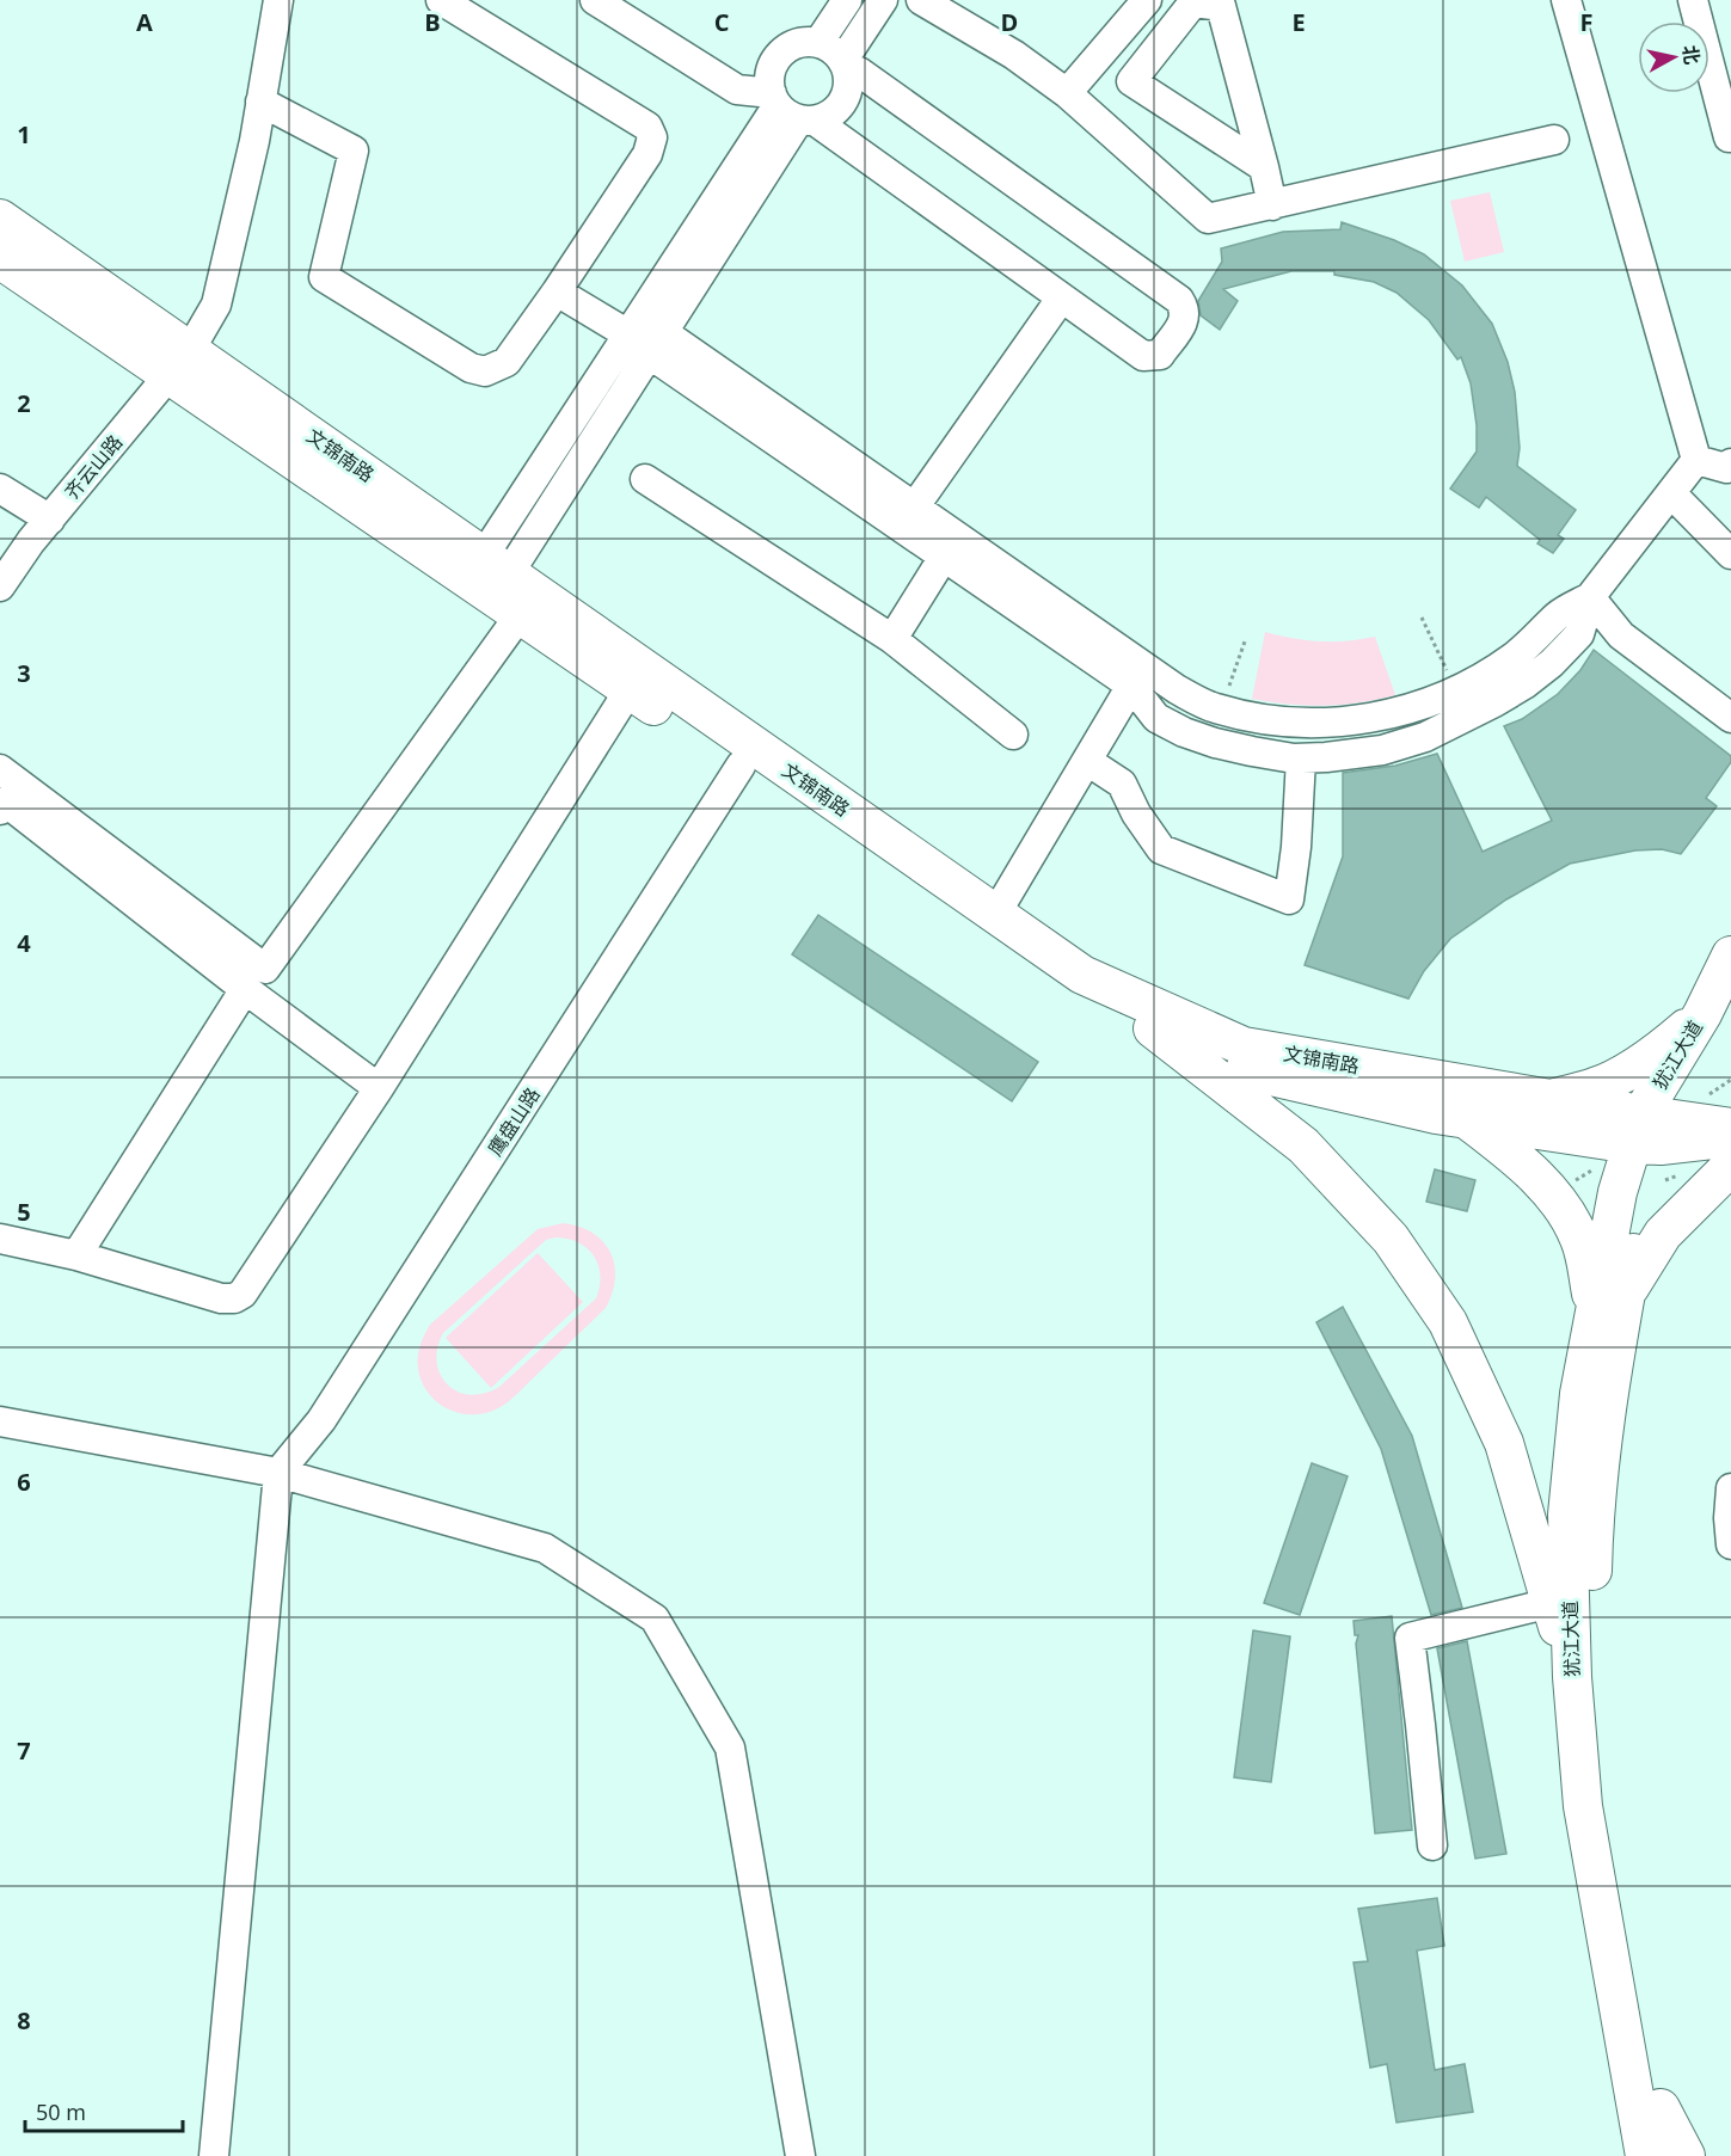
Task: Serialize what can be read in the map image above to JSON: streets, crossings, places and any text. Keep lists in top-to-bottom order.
{
  "streets": {
    "main road": ["文锦南路", "犹江大道"],
    "street": ["齐云山路", "鹰盘山路"]
  },
  "crossings": [
    ["文锦南路", "齐云山路"],
    ["文锦南路", "犹江大道"],
    ["文锦南路", "鹰盘山路"]
  ],
  "scale_bar": "50 m",
  "north": "right",
  "grid": {
    "columns": [
      "A",
      "B",
      "C",
      "D",
      "E",
      "F"
    ],
    "rows": [
      "1",
      "2",
      "3",
      "4",
      "5",
      "6",
      "7",
      "8"
    ]
  }
}
